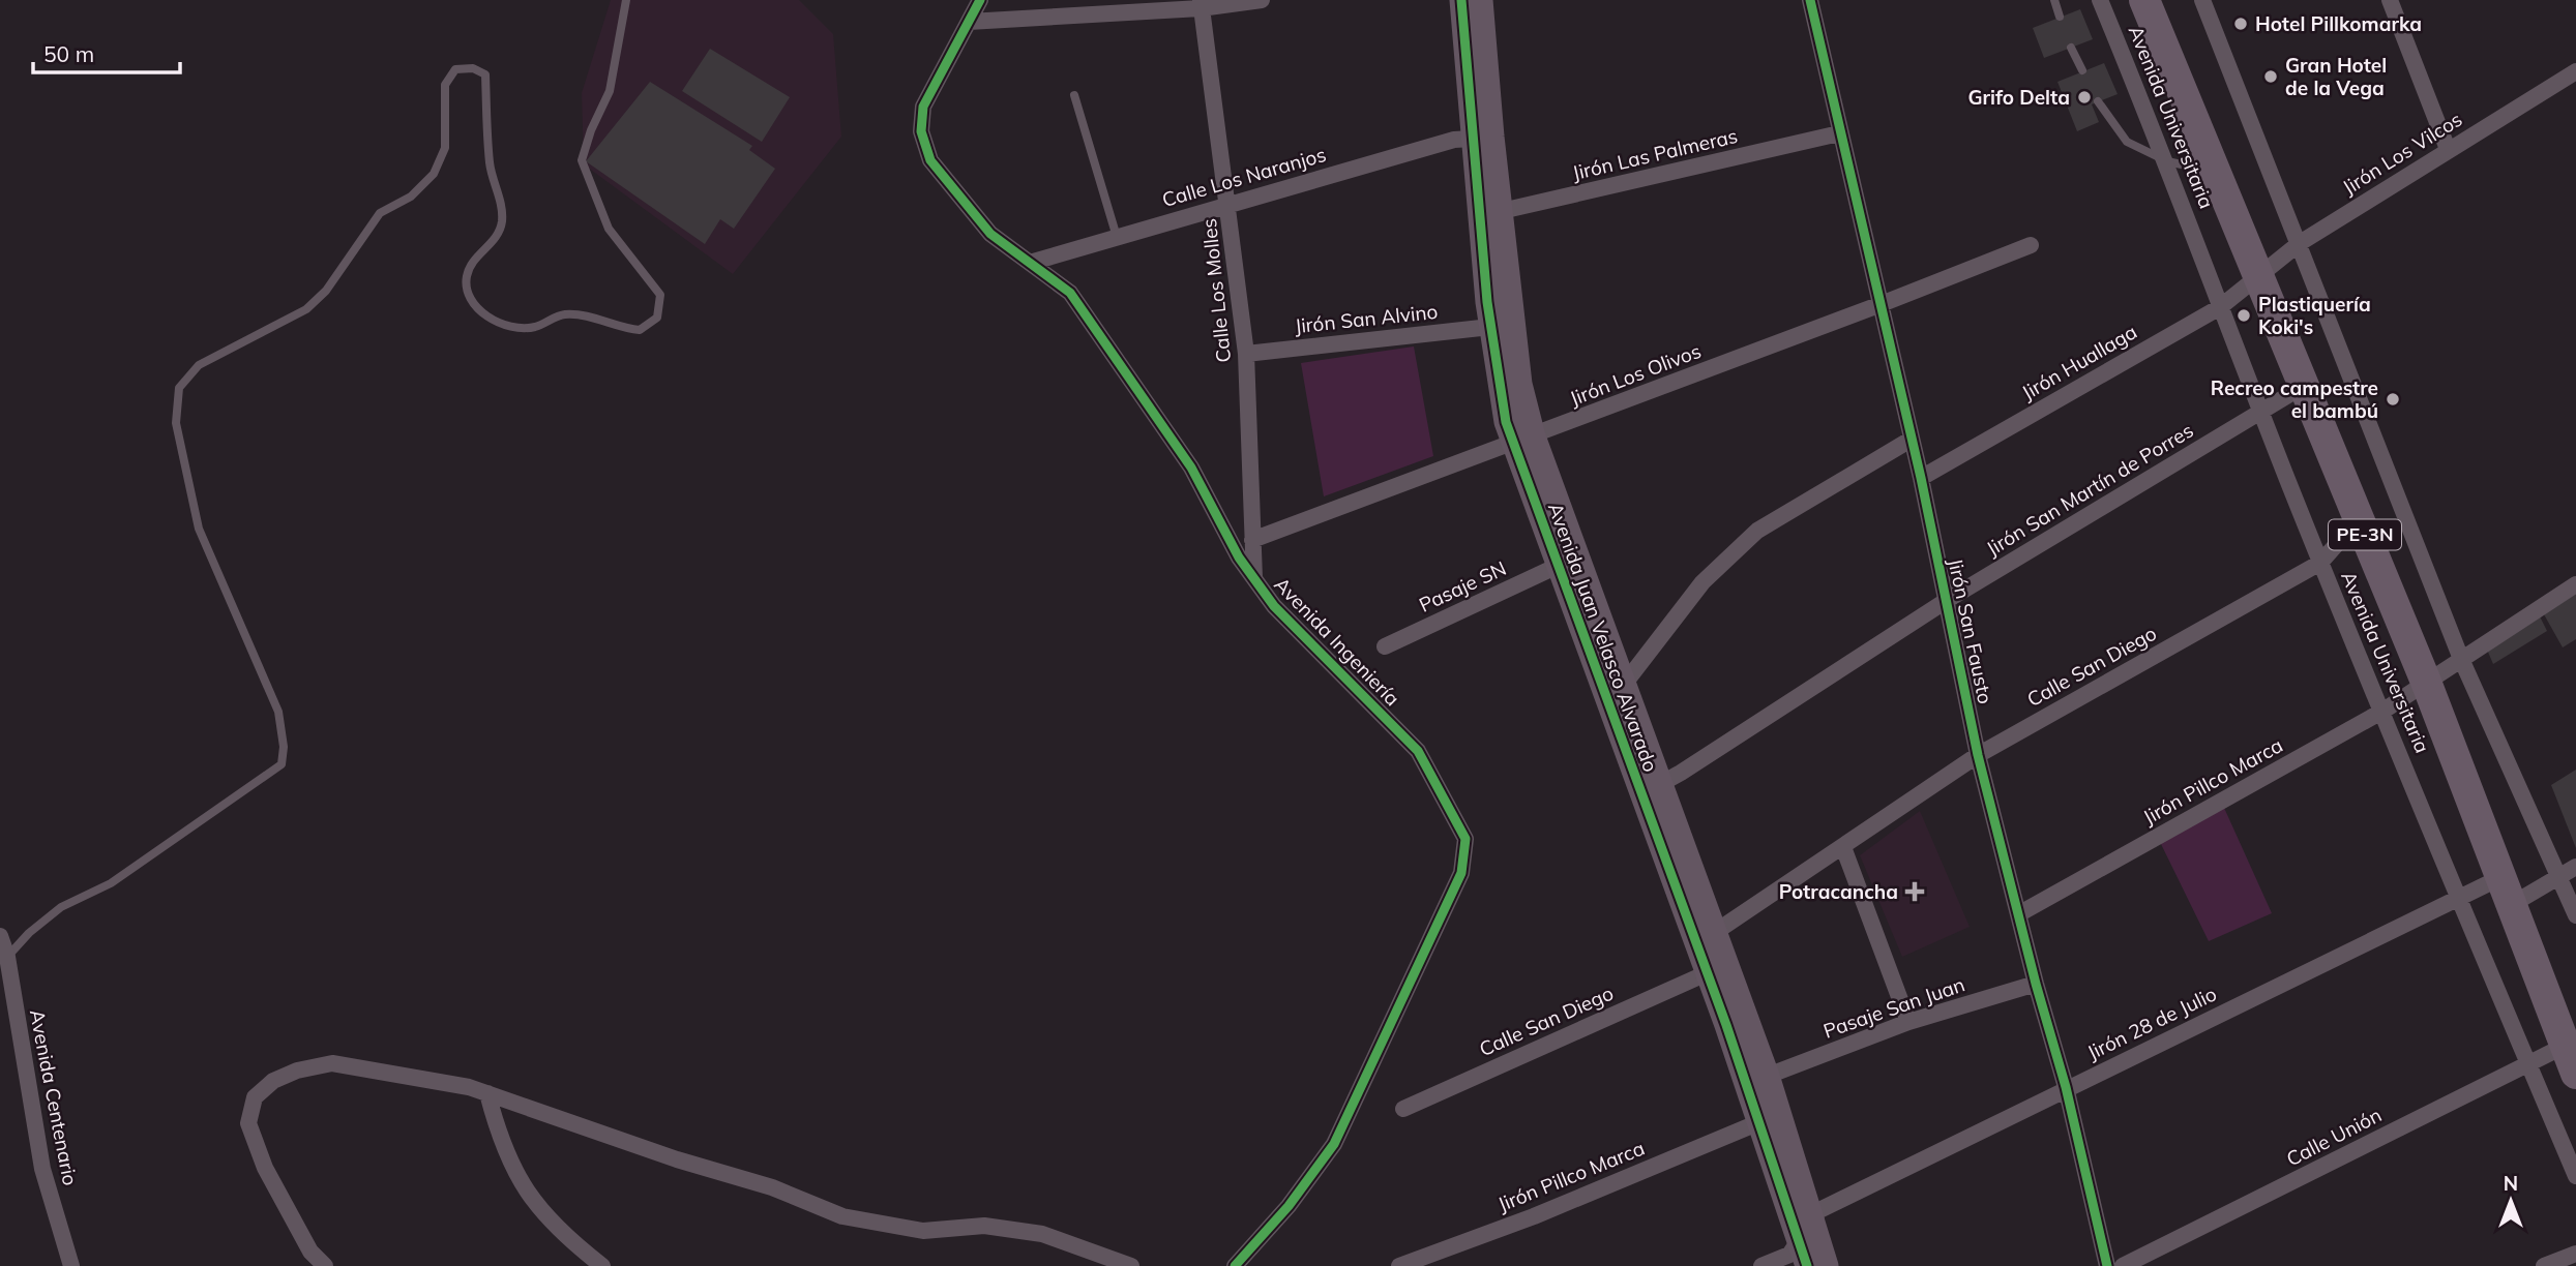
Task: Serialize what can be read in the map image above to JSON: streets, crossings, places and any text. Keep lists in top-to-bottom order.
{
  "streets": {
    "highway": ["PE-3N"],
    "street": [
      "Avenida Universitaria",
      "Jirón Los Vilcos",
      "Jirón Las Palmeras",
      "Calle Los Naranjos",
      "Calle Los Molles",
      "Jirón San Alvino",
      "Jirón Huallaga",
      "Jirón Los Olivos",
      "Jirón San Martín de Porres",
      "Pasaje SN",
      "Jirón San Fausto",
      "Avenida Juan Velasco Alvarado",
      "Avenida Ingeniería",
      "Calle San Diego",
      "Jirón Pillco Marca",
      "Pasaje San Juan",
      "Jirón 28 de Julio",
      "Avenida Centenario",
      "Calle Unión"
    ]
  },
  "crossings": [
    ["Avenida Universitaria", "Jirón Huallaga"],
    ["Avenida Universitaria", "Jirón San Martín de Porres"],
    ["Avenida Universitaria", "Calle San Diego"],
    ["Avenida Universitaria", "Jirón Pillco Marca"],
    ["Avenida Universitaria", "Jirón 28 de Julio"],
    ["Avenida Universitaria", "Calle Unión"],
    ["Jirón Los Vilcos", "Jirón Huallaga"],
    ["Jirón Los Vilcos", "PE-3N"],
    ["Jirón Las Palmeras", "Jirón San Fausto"],
    ["Jirón Las Palmeras", "Avenida Juan Velasco Alvarado"],
    ["Calle Los Naranjos", "Calle Los Molles"],
    ["Calle Los Naranjos", "Avenida Juan Velasco Alvarado"],
    ["Calle Los Naranjos", "Avenida Ingeniería"],
    ["Calle Los Molles", "Jirón San Alvino"],
    ["Calle Los Molles", "Jirón Los Olivos"],
    ["Calle Los Molles", "Avenida Ingeniería"],
    ["Jirón San Alvino", "Avenida Juan Velasco Alvarado"],
    ["Jirón Huallaga", "PE-3N"],
    ["Jirón Huallaga", "Jirón San Fausto"],
    ["Jirón Los Olivos", "Jirón San Fausto"],
    ["Jirón Los Olivos", "Avenida Juan Velasco Alvarado"],
    ["Jirón San Martín de Porres", "PE-3N"],
    ["Jirón San Martín de Porres", "Jirón San Fausto"],
    ["Jirón San Martín de Porres", "Avenida Juan Velasco Alvarado"],
    ["PE-3N", "Calle San Diego"],
    ["PE-3N", "Jirón Pillco Marca"],
    ["PE-3N", "Jirón 28 de Julio"],
    ["PE-3N", "Calle Unión"],
    ["Pasaje SN", "Avenida Juan Velasco Alvarado"],
    ["Jirón San Fausto", "Calle San Diego"],
    ["Jirón San Fausto", "Jirón Pillco Marca"],
    ["Jirón San Fausto", "Pasaje San Juan"],
    ["Jirón San Fausto", "Jirón 28 de Julio"],
    ["Avenida Juan Velasco Alvarado", "Calle San Diego"],
    ["Avenida Juan Velasco Alvarado", "Jirón Pillco Marca"],
    ["Avenida Juan Velasco Alvarado", "Pasaje San Juan"],
    ["Avenida Juan Velasco Alvarado", "Jirón 28 de Julio"]
  ],
  "places": {
    "other": [
      "Hotel Pillkomarka",
      "Gran Hotel de la Vega",
      "Grifo Delta",
      "Plastiquería Koki's",
      "Recreo campestre el bambú"
    ],
    "health": ["Potracancha"]
  },
  "scale_bar": "50 m",
  "north": "top"
}
